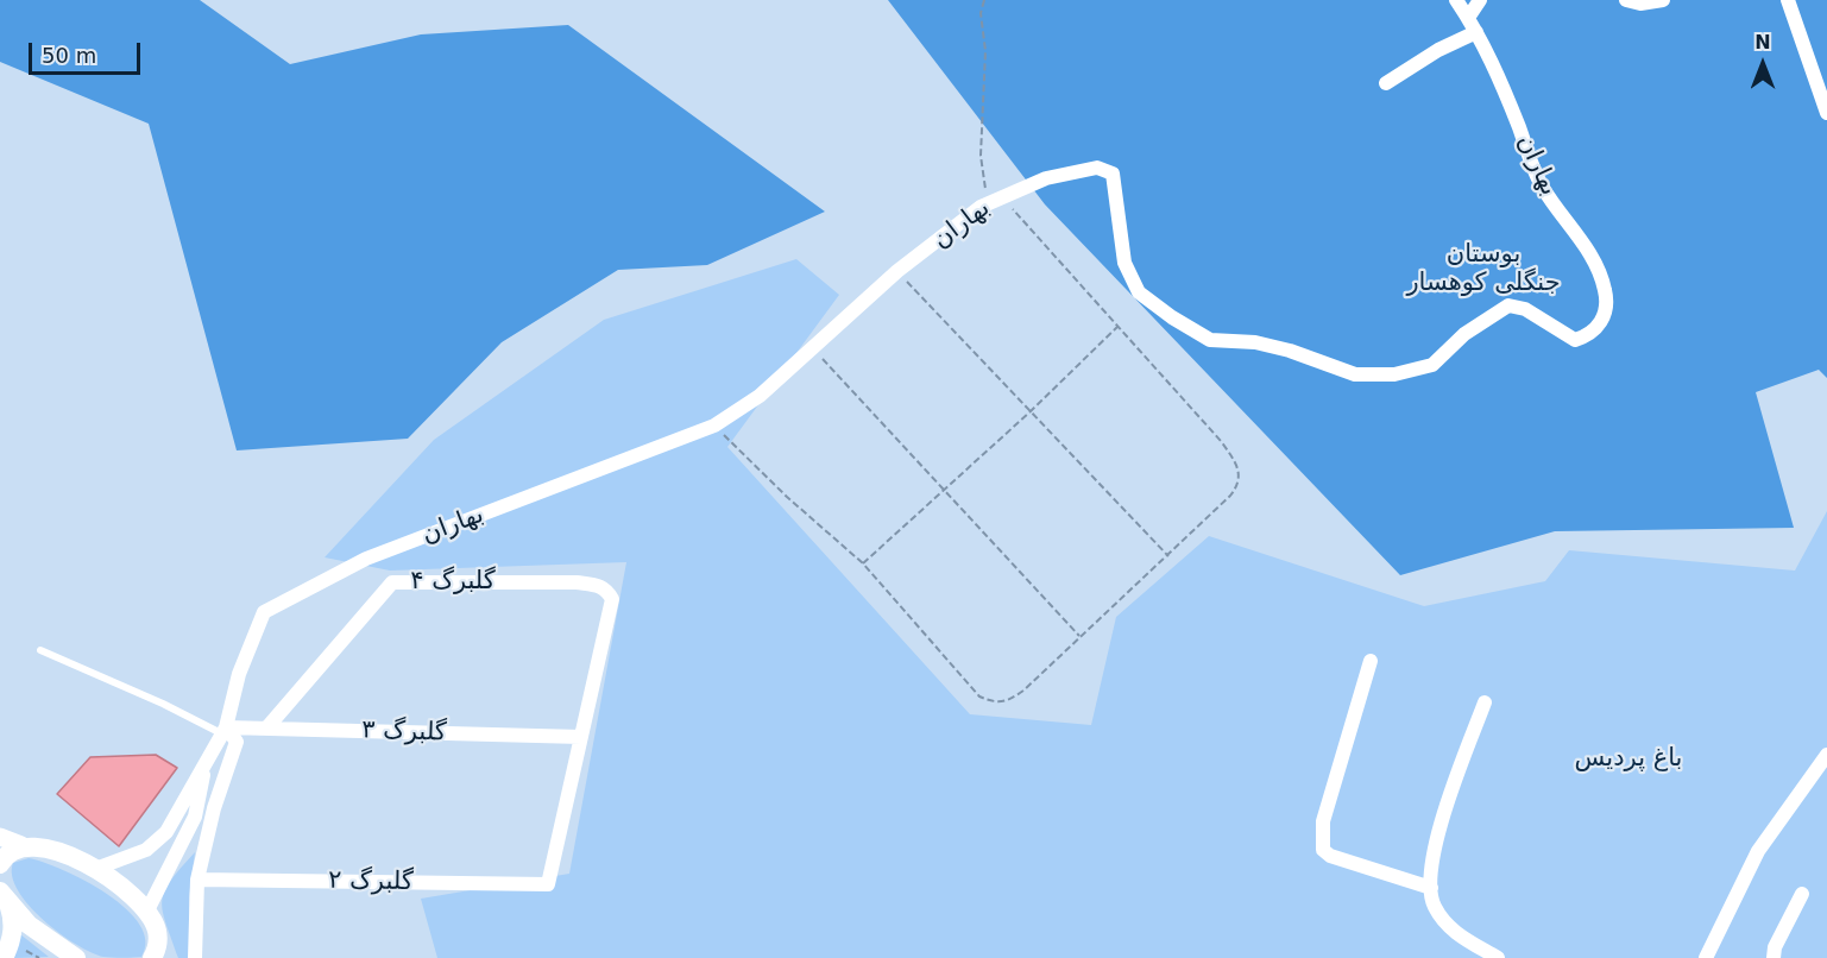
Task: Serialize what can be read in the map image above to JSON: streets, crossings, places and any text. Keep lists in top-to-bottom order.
{
  "streets": {
    "street": [
      "بهاران",
      "گلبرگ ۴",
      "گلبرگ ۳",
      "گلبرگ ۲"
    ]
  },
  "crossings": [
    ["بهاران", "گلبرگ ۳"],
    ["گلبرگ ۴", "گلبرگ ۳"],
    ["گلبرگ ۴", "گلبرگ ۲"],
    ["گلبرگ ۳", "گلبرگ ۲"]
  ],
  "parks": ["بوستان جنگلی کوهسار", "باغ پردیس"],
  "scale_bar": "50 m",
  "north": "top"
}
